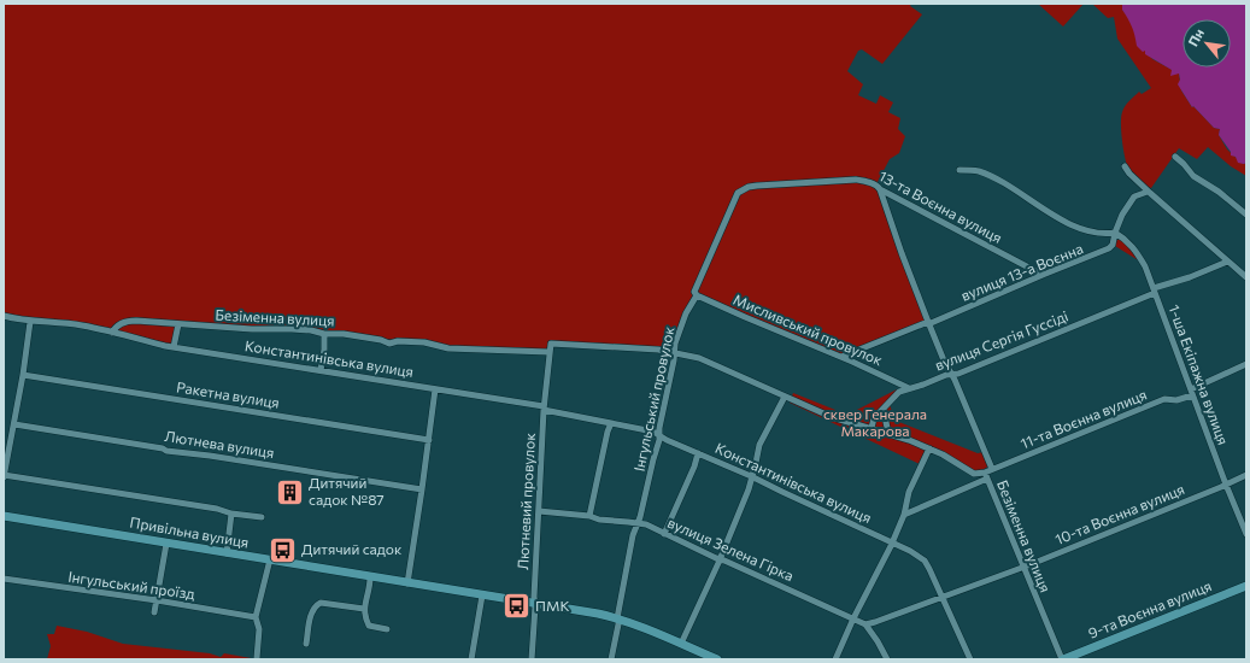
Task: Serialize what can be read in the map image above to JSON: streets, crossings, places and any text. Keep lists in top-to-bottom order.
{
  "streets": {
    "street": [
      "13-та Воєнна вулиця",
      "вулиця 13-а Воєнна",
      "Безіменна вулиця",
      "Мисливський провулок",
      "вулиця Сергія Гуссіді",
      "Константинівська вулиця",
      "1-ша Екіпажна вулиця",
      "Ракетна вулиця",
      "Інгульський провулок",
      "11-та Воєнна вулиця",
      "Лютнева вулиця",
      "Лютневий провулок",
      "10-та Воєнна вулиця",
      "Привільна вулиця",
      "вулиця Зелена Гірка",
      "Інгульський проїзд",
      "9-та Воєнна вулиця"
    ]
  },
  "crossings": [
    ["13-та Воєнна вулиця", "вулиця 13-а Воєнна"],
    ["13-та Воєнна вулиця", "Інгульський провулок"],
    ["вулиця 13-а Воєнна", "Мисливський провулок"],
    ["вулиця 13-а Воєнна", "1-ша Екіпажна вулиця"],
    ["Безіменна вулиця", "вулиця Сергія Гуссіді"],
    ["Безіменна вулиця", "Константинівська вулиця"],
    ["Безіменна вулиця", "Інгульський провулок"],
    ["Безіменна вулиця", "11-та Воєнна вулиця"],
    ["Безіменна вулиця", "Лютневий провулок"],
    ["Безіменна вулиця", "10-та Воєнна вулиця"],
    ["Безіменна вулиця", "9-та Воєнна вулиця"],
    ["Мисливський провулок", "вулиця Сергія Гуссіді"],
    ["Мисливський провулок", "Інгульський провулок"],
    ["вулиця Сергія Гуссіді", "1-ша Екіпажна вулиця"],
    ["Константинівська вулиця", "Інгульський провулок"],
    ["Константинівська вулиця", "Лютневий провулок"],
    ["Константинівська вулиця", "10-та Воєнна вулиця"],
    ["1-ша Екіпажна вулиця", "11-та Воєнна вулиця"],
    ["1-ша Екіпажна вулиця", "10-та Воєнна вулиця"],
    ["Інгульський провулок", "Привільна вулиця"],
    ["Інгульський провулок", "вулиця Зелена Гірка"],
    ["Лютневий провулок", "Привільна вулиця"],
    ["Лютневий провулок", "вулиця Зелена Гірка"],
    ["10-та Воєнна вулиця", "вулиця Зелена Гірка"]
  ],
  "parks": ["сквер Генерала Макарова"],
  "places": {
    "building": ["Дитячий садок №87"],
    "bus stop": ["Дитячий садок", "ПМК"]
  },
  "north": "top left"
}
